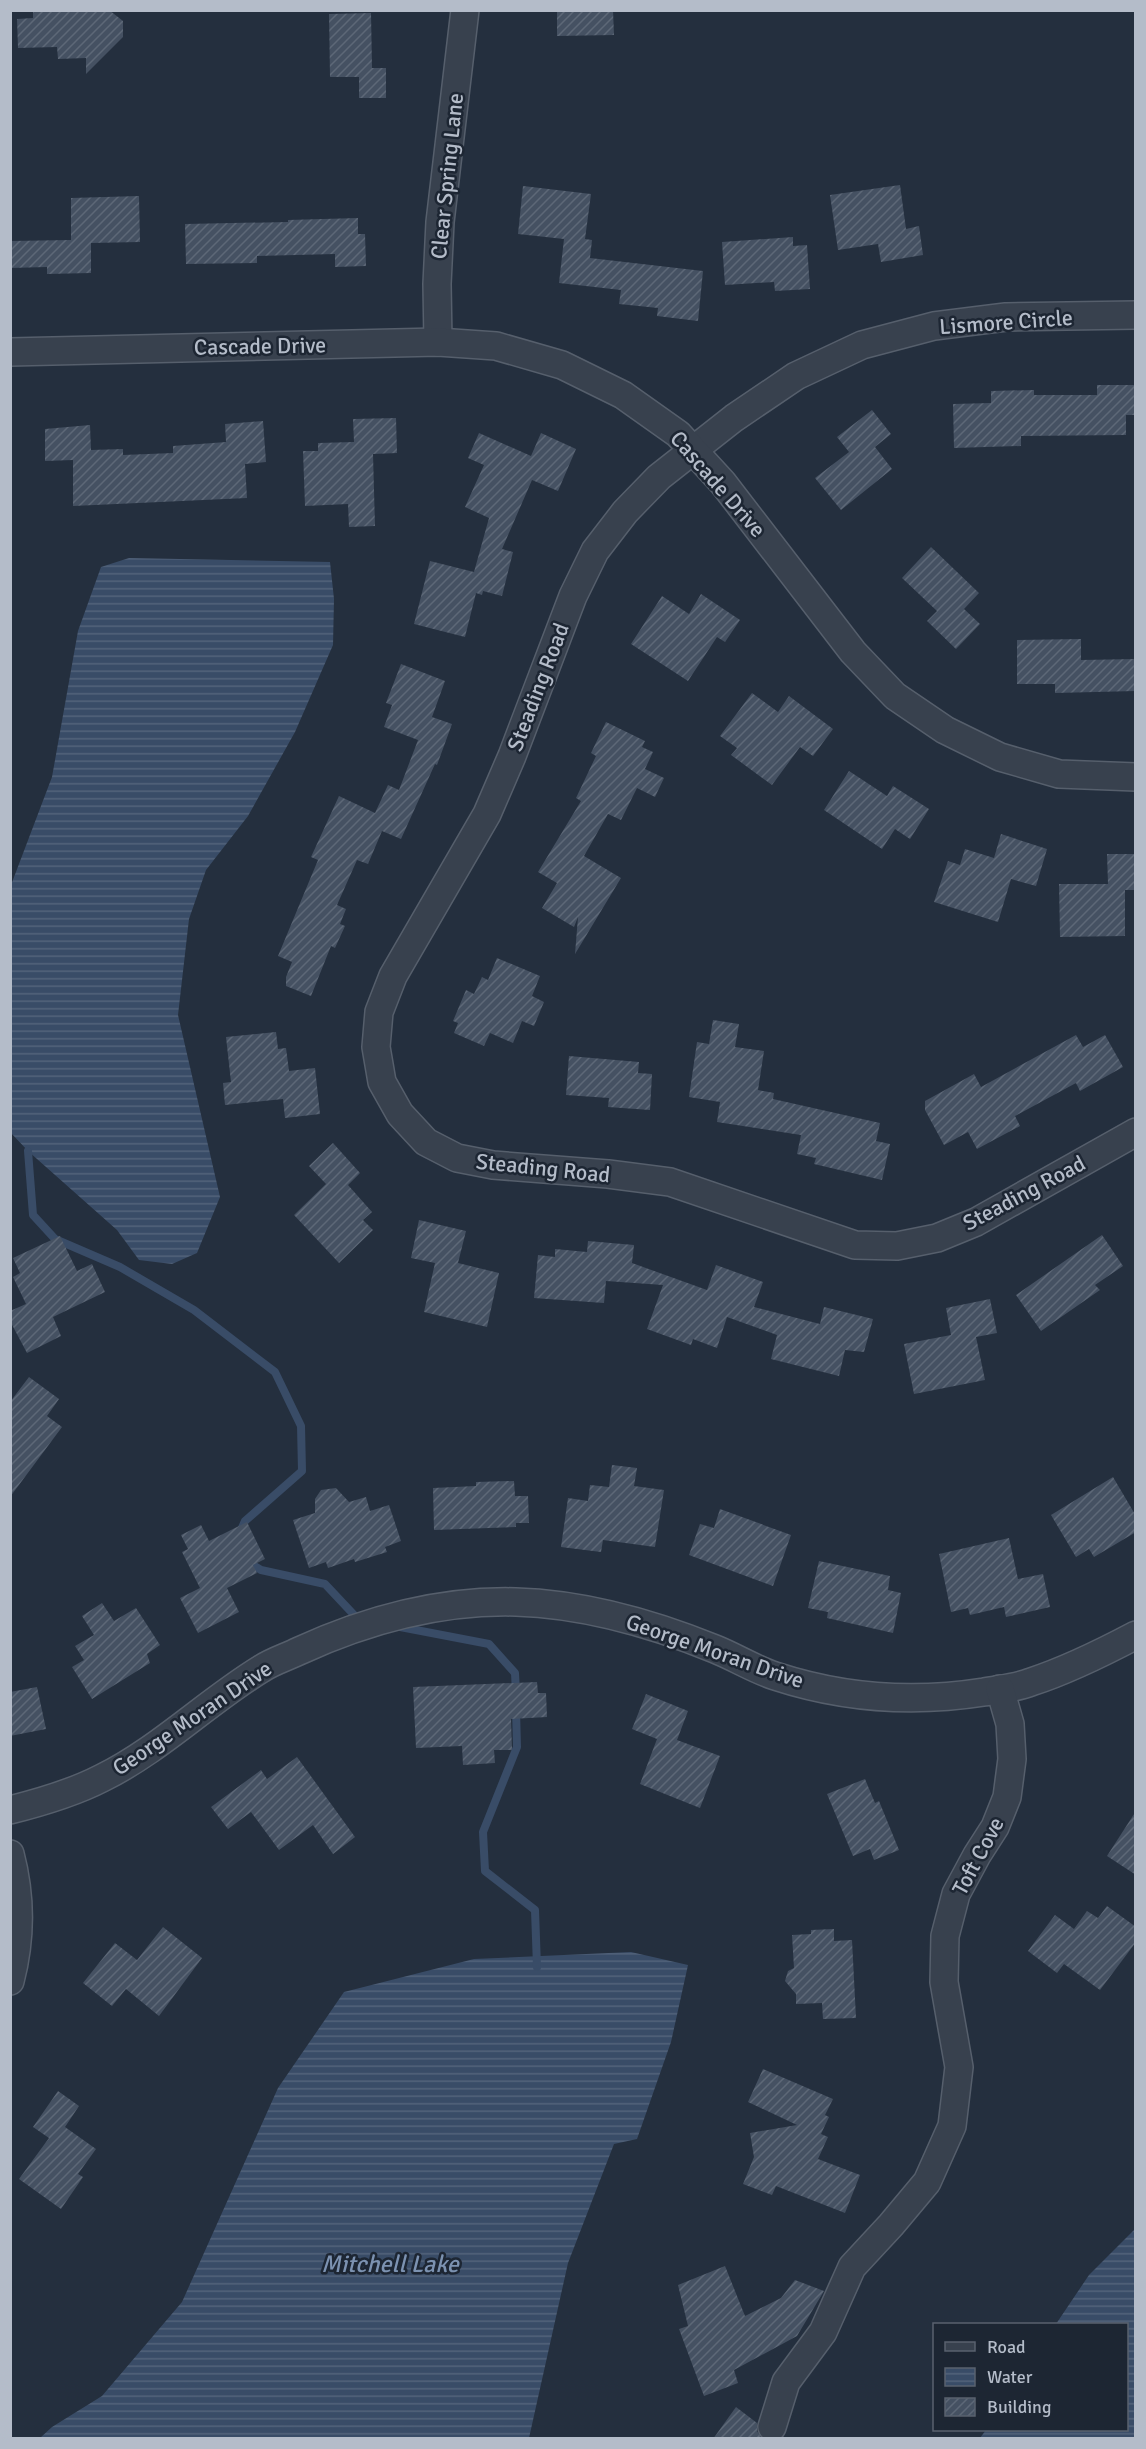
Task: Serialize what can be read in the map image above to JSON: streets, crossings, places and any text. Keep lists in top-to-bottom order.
{
  "streets": {
    "street": [
      "Clear Spring Lane",
      "Lismore Circle",
      "Cascade Drive",
      "Steading Road",
      "George Moran Drive",
      "Toft Cove"
    ]
  },
  "crossings": [
    ["Clear Spring Lane", "Cascade Drive"],
    ["Lismore Circle", "Cascade Drive"],
    ["Lismore Circle", "Steading Road"],
    ["Cascade Drive", "Steading Road"],
    ["George Moran Drive", "Toft Cove"]
  ],
  "water": ["Mitchell Lake"],
  "legend": ["Road", "Water", "Building"]
}
